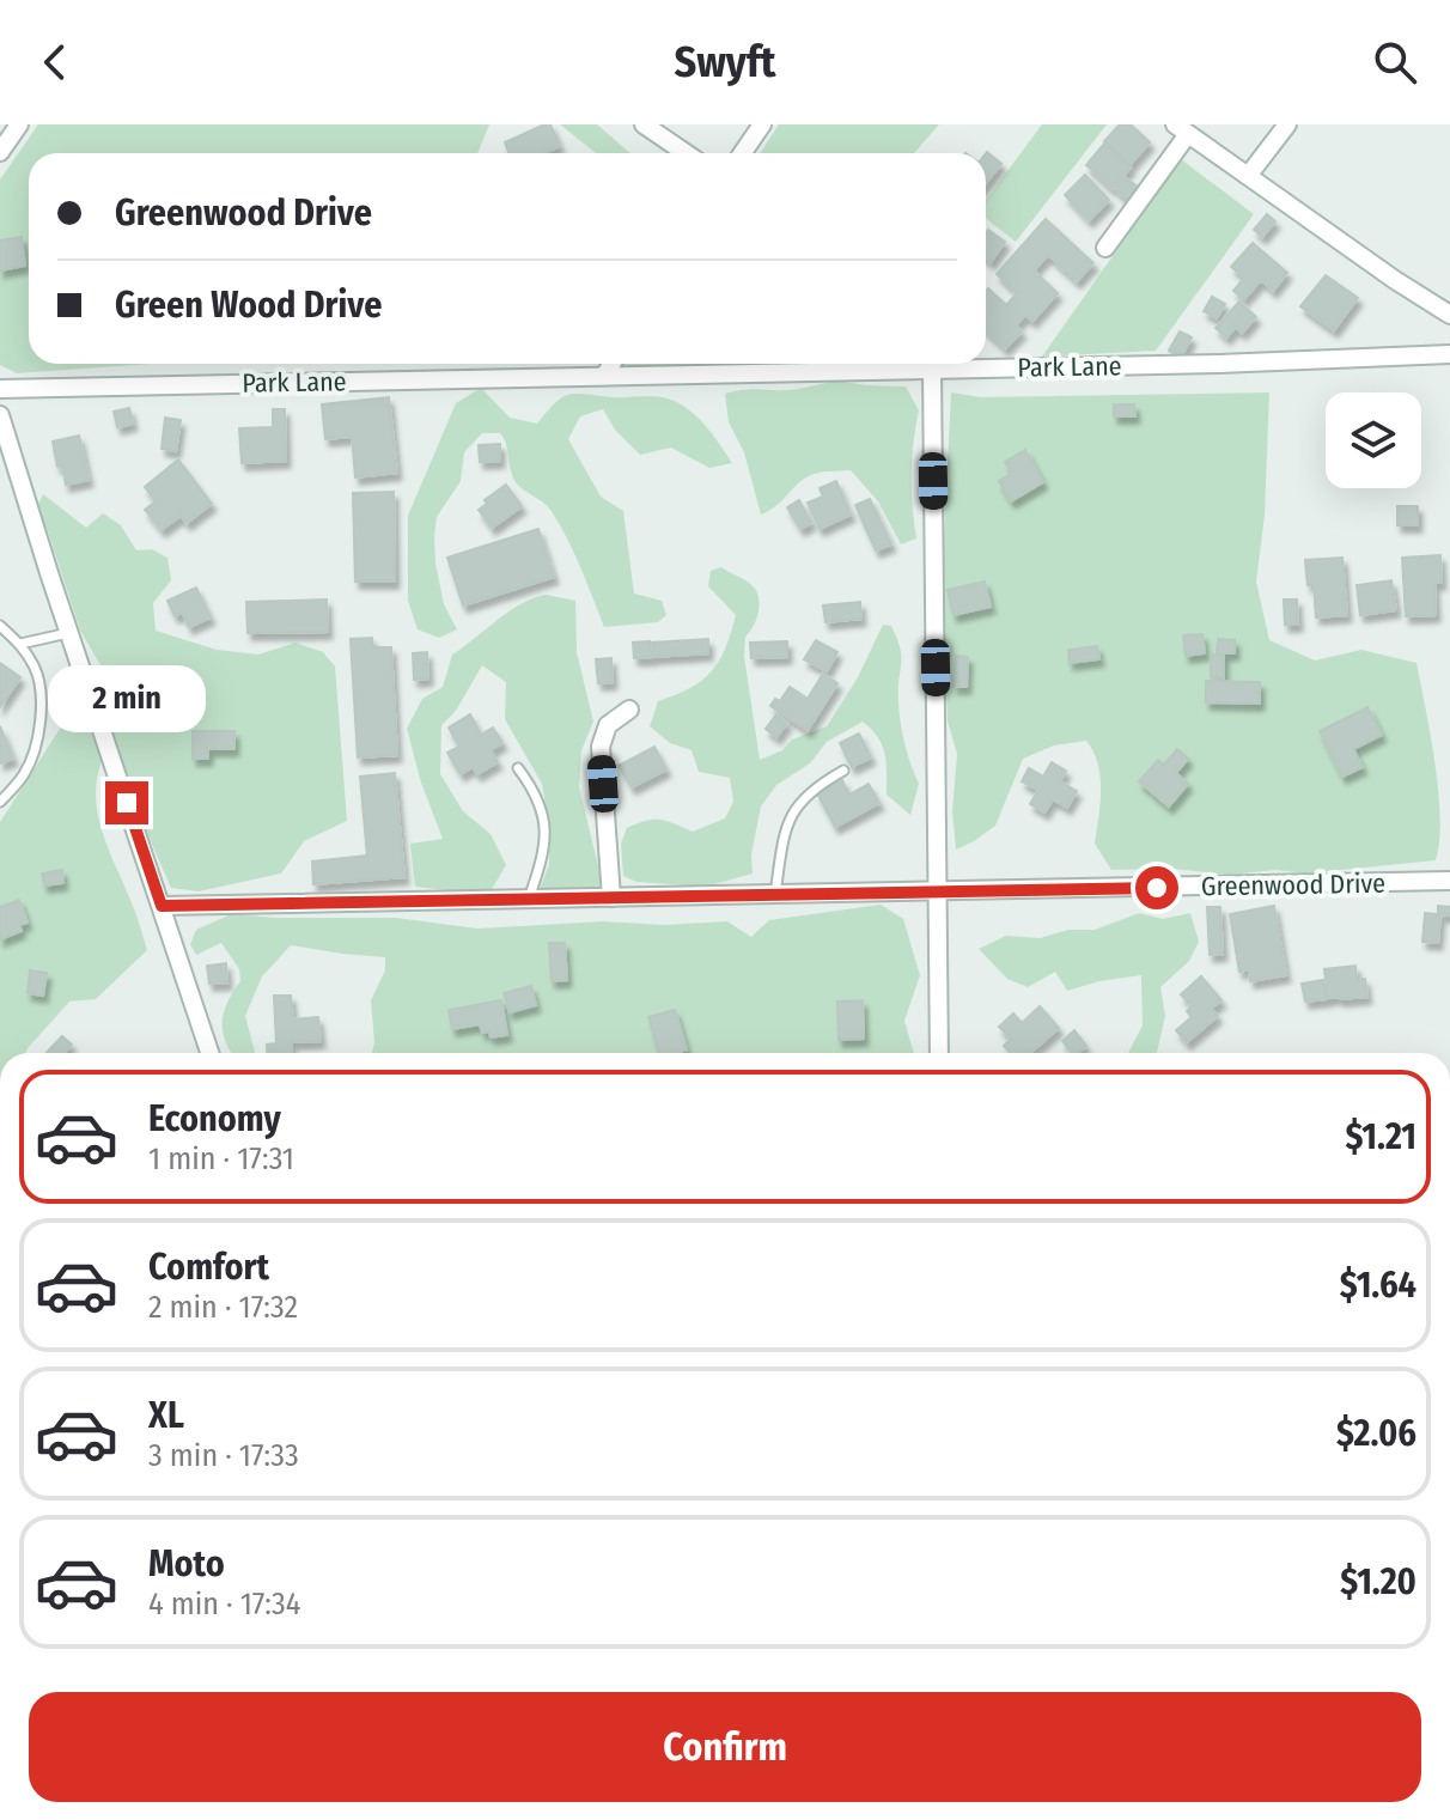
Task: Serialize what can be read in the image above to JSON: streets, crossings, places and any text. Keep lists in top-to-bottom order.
{
  "streets": {
    "street": ["Park Lane", "Greenwood Drive"]
  },
  "page": {
    "header": "Swyft",
    "banner": ["Greenwood Drive", "Green Wood Drive"],
    "bubble": "2 min",
    "list": [
      {
        "name": "Economy",
        "note": "1 min · 17:31",
        "value": "$1.21"
      },
      {
        "name": "Comfort",
        "note": "2 min · 17:32",
        "value": "$1.64"
      },
      {
        "name": "XL",
        "note": "3 min · 17:33",
        "value": "$2.06"
      },
      {
        "name": "Moto",
        "note": "4 min · 17:34",
        "value": "$1.20"
      }
    ],
    "buttons": "Confirm"
  }
}
